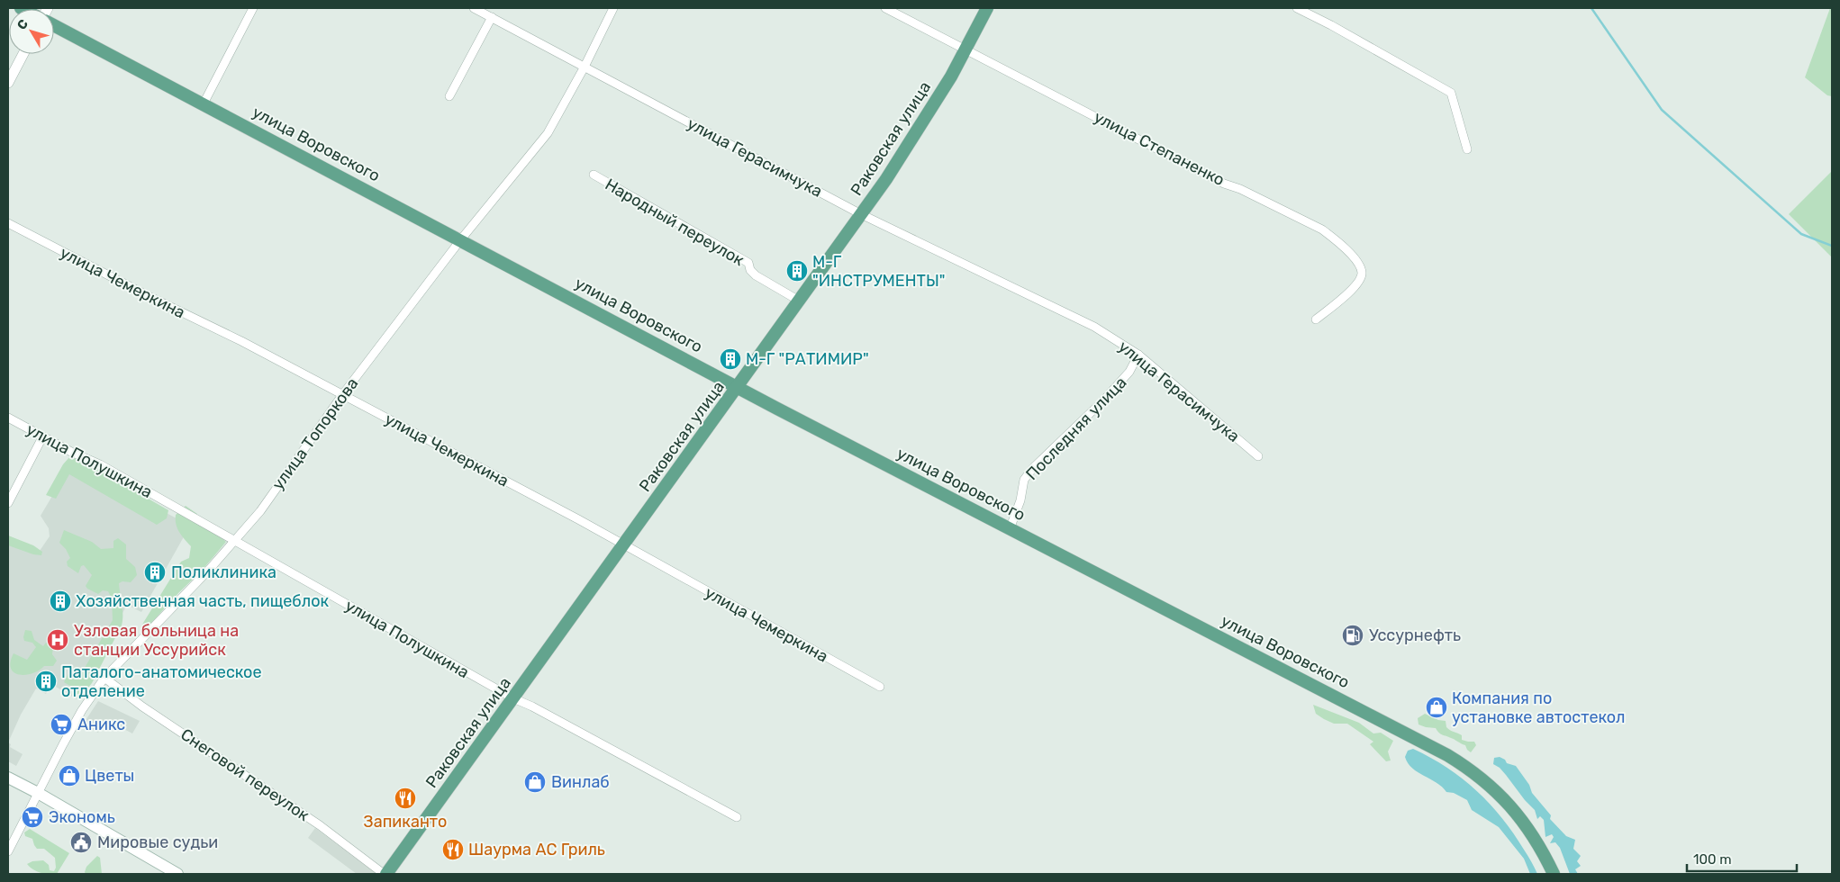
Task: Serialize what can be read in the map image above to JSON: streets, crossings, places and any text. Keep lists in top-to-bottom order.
{
  "streets": {
    "main road": ["Раковская улица", "улица Воровского"],
    "street": [
      "улица Степаненко",
      "улица Герасимчука",
      "Народный переулок",
      "улица Чемеркина",
      "Последняя улица",
      "улица Топоркова",
      "улица Полушкина",
      "Снеговой переулок"
    ]
  },
  "crossings": [
    ["Раковская улица", "улица Воровского"],
    ["Раковская улица", "улица Степаненко"],
    ["Раковская улица", "улица Герасимчука"],
    ["Раковская улица", "Народный переулок"],
    ["Раковская улица", "улица Чемеркина"],
    ["Раковская улица", "улица Полушкина"],
    ["Раковская улица", "Снеговой переулок"],
    ["улица Воровского", "Последняя улица"],
    ["улица Воровского", "улица Топоркова"],
    ["улица Герасимчука", "Последняя улица"],
    ["улица Герасимчука", "улица Топоркова"],
    ["улица Чемеркина", "улица Топоркова"],
    ["улица Топоркова", "улица Полушкина"],
    ["улица Топоркова", "Снеговой переулок"]
  ],
  "places": {
    "building": [
      "М-Г \"ИНСТРУМЕНТЫ\"",
      "М-Г \"РАТИМИР\"",
      "Поликлиника",
      "Хозяйственная часть, пищеблок",
      "Паталого-анатомическое отделение"
    ],
    "fuel station": ["Уссурнефть"],
    "hospital": ["Узловая больница на станции Уссурийск"],
    "shop": ["Компания по установке автостекол", "Цветы", "Винлаб"],
    "supermarket": ["Аникс", "Экономь"],
    "restaurant": ["Запиканто", "Шаурма АС Гриль"],
    "public building": ["Мировые судьи"]
  },
  "scale_bar": "100 m",
  "north": "top left"
}
